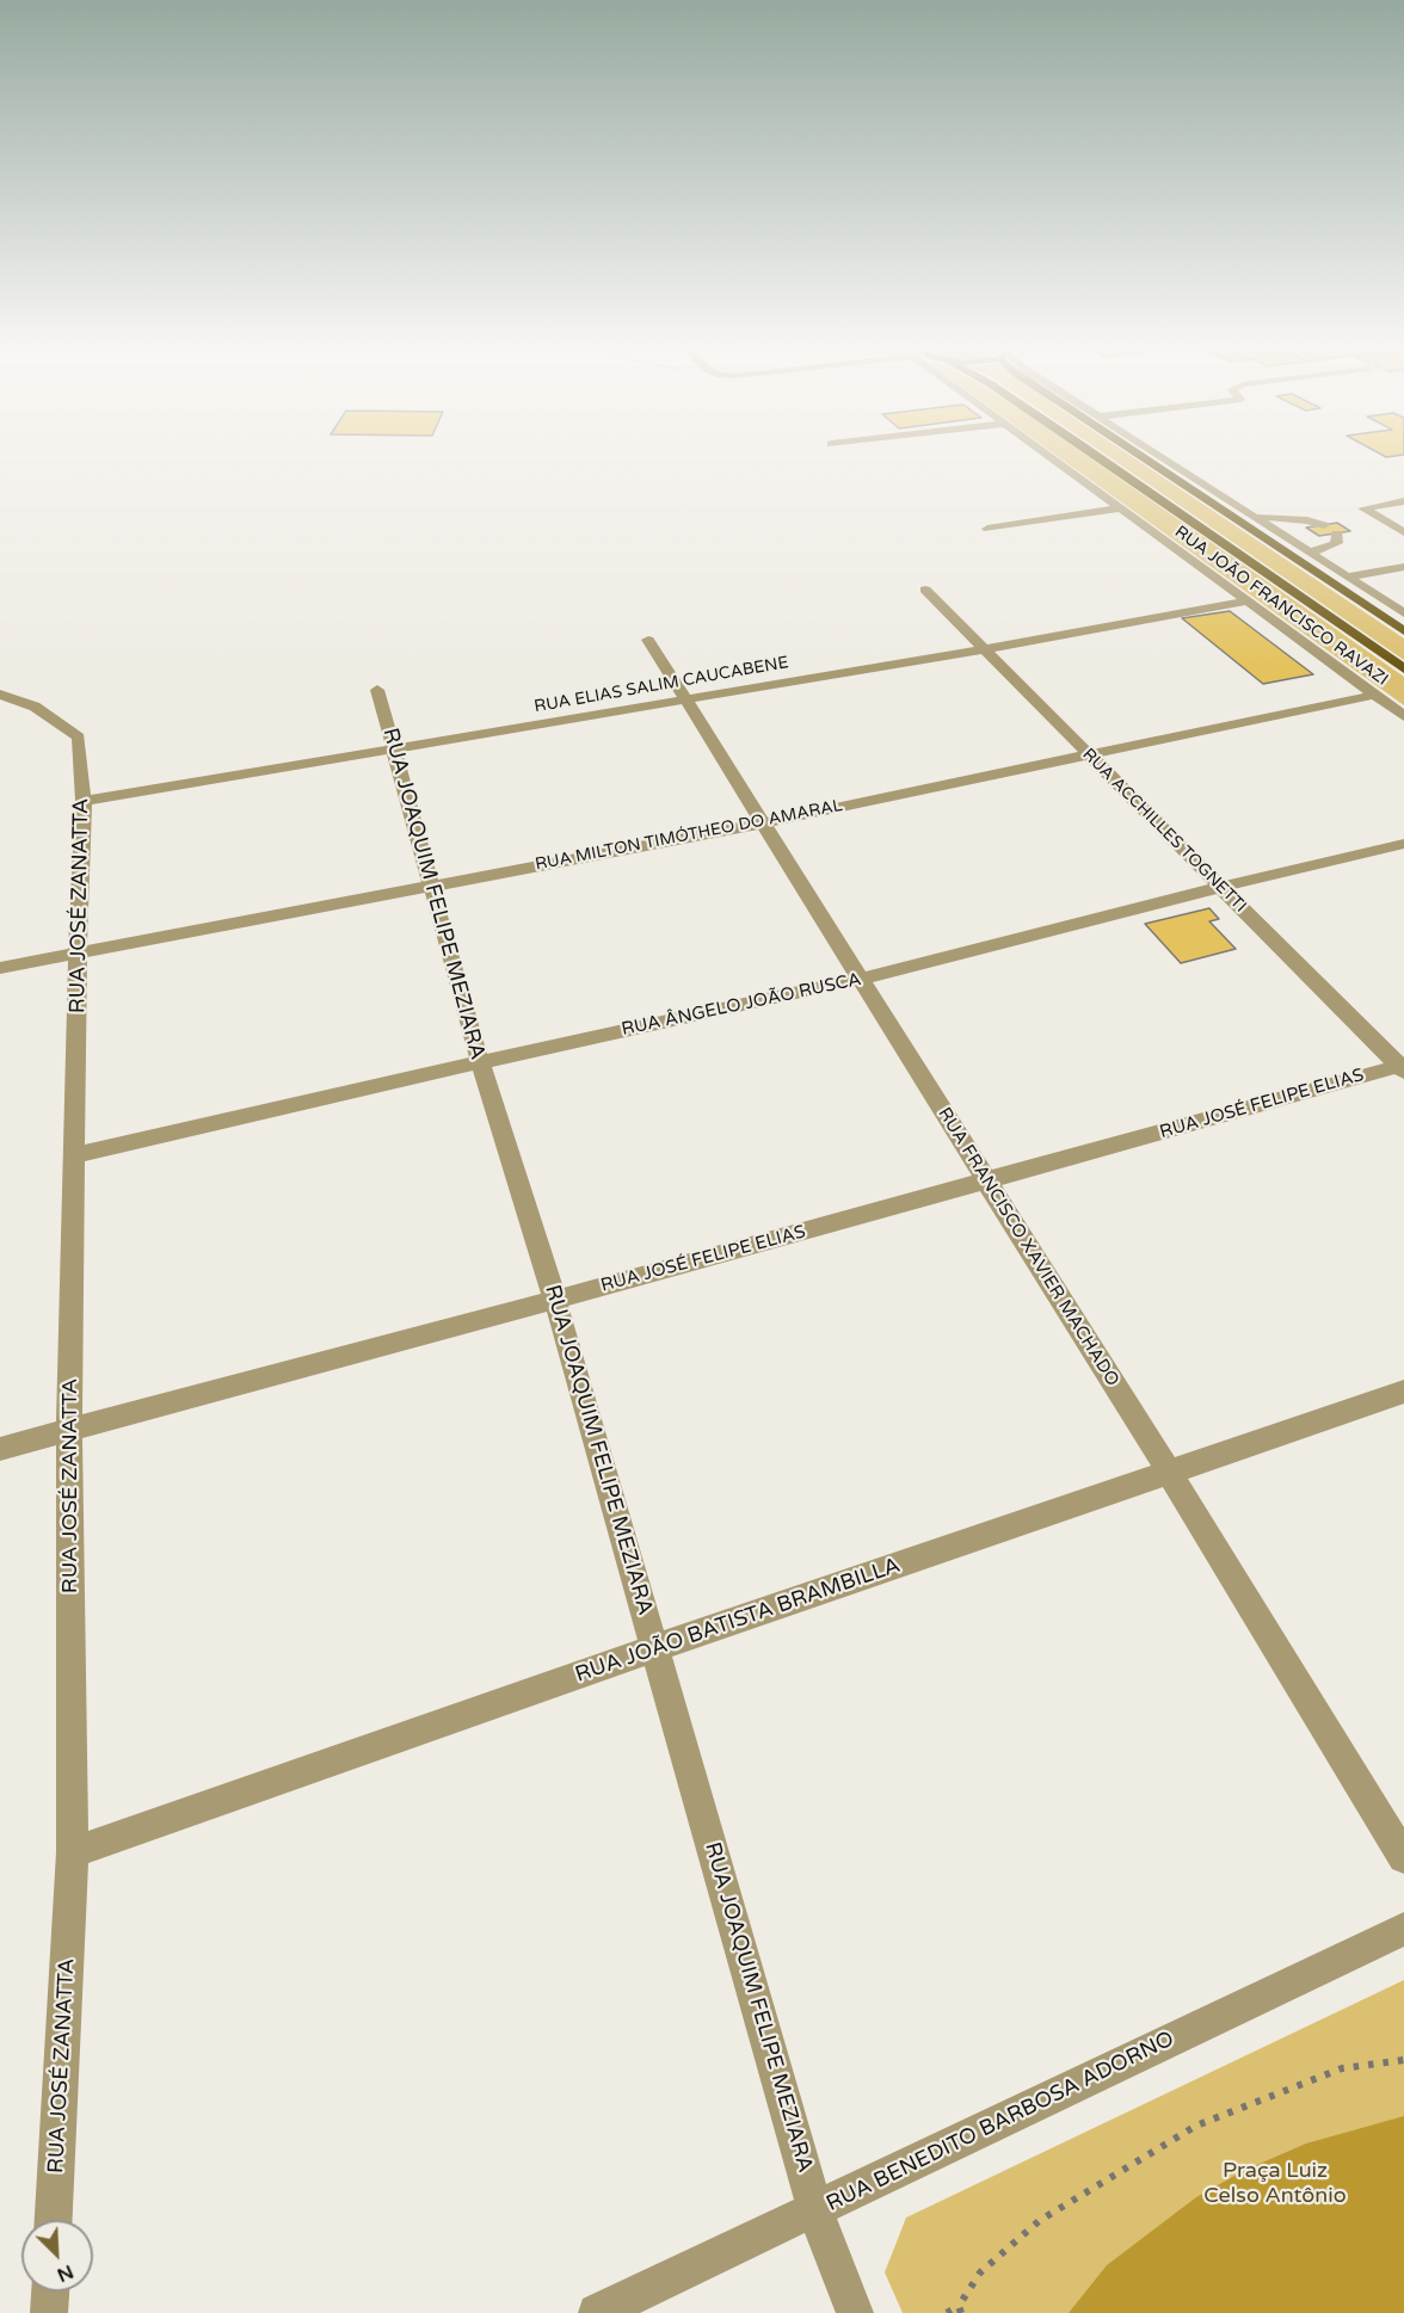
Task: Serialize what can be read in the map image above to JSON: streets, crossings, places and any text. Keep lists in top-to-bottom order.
{
  "streets": {
    "street": [
      "RUA JOÃO FRANCISCO RAVAZI",
      "RUA ELIAS SALIM CAUCABENE",
      "RUA ACCHILLES TOGNETTI",
      "RUA MILTON TIMÓTHEO DO AMARAL",
      "RUA JOAQUIM FELIPE MEZIARA",
      "RUA JOSÉ ZANATTA",
      "RUA ÂNGELO JOÃO RUSCA",
      "RUA JOSÉ FELIPE ELIAS",
      "RUA FRANCISCO XAVIER MACHADO",
      "RUA JOÃO BATISTA BRAMBILLA",
      "RUA BENEDITO BARBOSA ADORNO"
    ]
  },
  "crossings": [
    ["RUA JOÃO FRANCISCO RAVAZI", "RUA ELIAS SALIM CAUCABENE"],
    ["RUA JOÃO FRANCISCO RAVAZI", "RUA MILTON TIMÓTHEO DO AMARAL"],
    ["RUA ELIAS SALIM CAUCABENE", "RUA ACCHILLES TOGNETTI"],
    ["RUA ELIAS SALIM CAUCABENE", "RUA JOAQUIM FELIPE MEZIARA"],
    ["RUA ELIAS SALIM CAUCABENE", "RUA JOSÉ ZANATTA"],
    ["RUA ELIAS SALIM CAUCABENE", "RUA FRANCISCO XAVIER MACHADO"],
    ["RUA ACCHILLES TOGNETTI", "RUA MILTON TIMÓTHEO DO AMARAL"],
    ["RUA ACCHILLES TOGNETTI", "RUA ÂNGELO JOÃO RUSCA"],
    ["RUA ACCHILLES TOGNETTI", "RUA JOSÉ FELIPE ELIAS"],
    ["RUA MILTON TIMÓTHEO DO AMARAL", "RUA JOAQUIM FELIPE MEZIARA"],
    ["RUA MILTON TIMÓTHEO DO AMARAL", "RUA JOSÉ ZANATTA"],
    ["RUA MILTON TIMÓTHEO DO AMARAL", "RUA FRANCISCO XAVIER MACHADO"],
    ["RUA JOAQUIM FELIPE MEZIARA", "RUA ÂNGELO JOÃO RUSCA"],
    ["RUA JOAQUIM FELIPE MEZIARA", "RUA JOSÉ FELIPE ELIAS"],
    ["RUA JOAQUIM FELIPE MEZIARA", "RUA JOÃO BATISTA BRAMBILLA"],
    ["RUA JOAQUIM FELIPE MEZIARA", "RUA BENEDITO BARBOSA ADORNO"],
    ["RUA JOSÉ ZANATTA", "RUA ÂNGELO JOÃO RUSCA"],
    ["RUA JOSÉ ZANATTA", "RUA JOSÉ FELIPE ELIAS"],
    ["RUA JOSÉ ZANATTA", "RUA JOÃO BATISTA BRAMBILLA"],
    ["RUA ÂNGELO JOÃO RUSCA", "RUA FRANCISCO XAVIER MACHADO"],
    ["RUA JOSÉ FELIPE ELIAS", "RUA FRANCISCO XAVIER MACHADO"],
    ["RUA FRANCISCO XAVIER MACHADO", "RUA JOÃO BATISTA BRAMBILLA"]
  ],
  "parks": ["Praça Luiz Celso Antônio"],
  "north": "bottom right"
}
